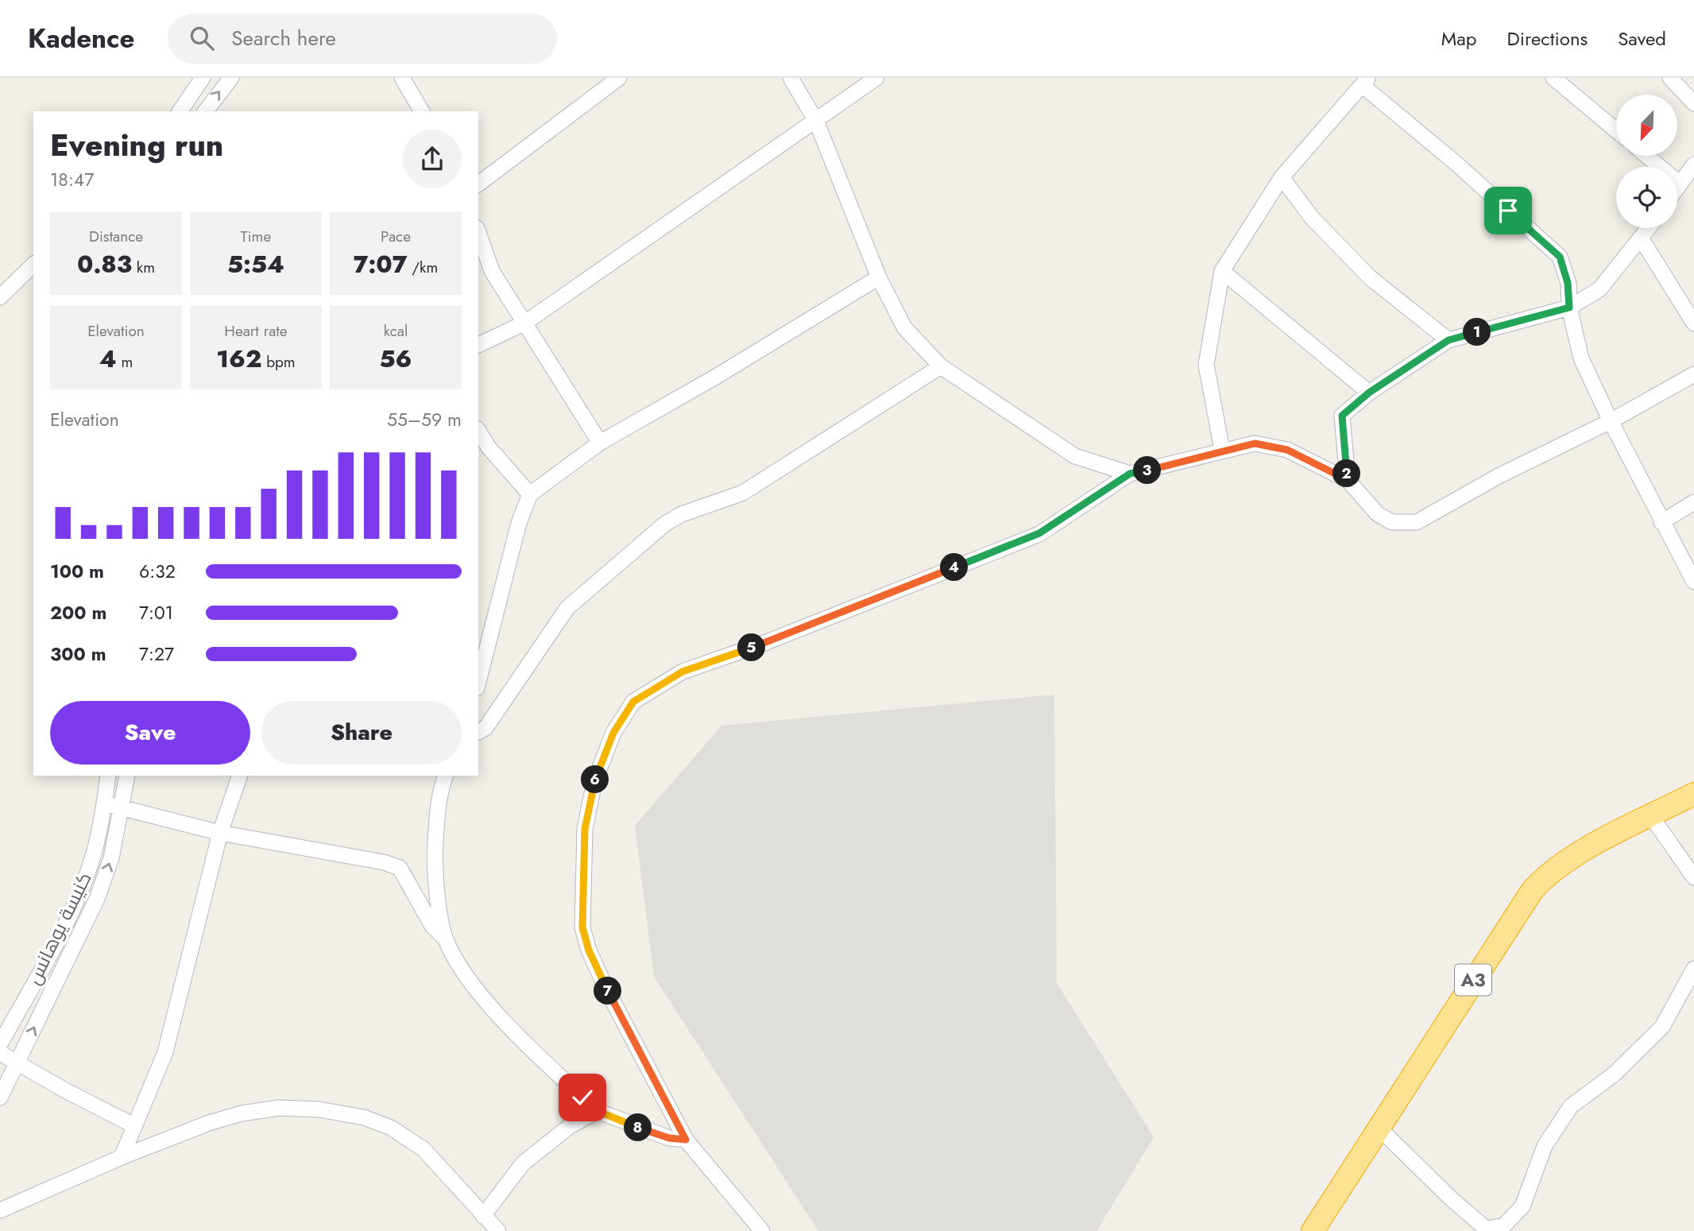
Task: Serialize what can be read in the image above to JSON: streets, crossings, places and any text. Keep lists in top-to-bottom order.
{
  "streets": {
    "highway": ["A3"],
    "street": ["كنيسة يوهانس"]
  },
  "north": "bottom left",
  "page": {
    "header": "Kadence",
    "search": "Search here",
    "nav": ["Map", "Directions", "Saved"],
    "heading": ["Evening run", "18:47"],
    "stats": [
      ["Distance", "0.83 km"],
      ["Time", "5:54"],
      ["Pace", "7:07 /km"],
      ["Elevation", "4 m"],
      ["Heart rate", "162 bpm"],
      ["kcal", "56"]
    ],
    "pins": [
      "1",
      "3",
      "2",
      "4",
      "5",
      "6",
      "7",
      "8"
    ],
    "chart": ["Elevation", "55–59 m"],
    "list": [
      {
        "name": "100 m",
        "note": "6:32"
      },
      {
        "name": "200 m",
        "note": "7:01"
      },
      {
        "name": "300 m",
        "note": "7:27"
      }
    ],
    "buttons": ["Save", "Share"]
  }
}
